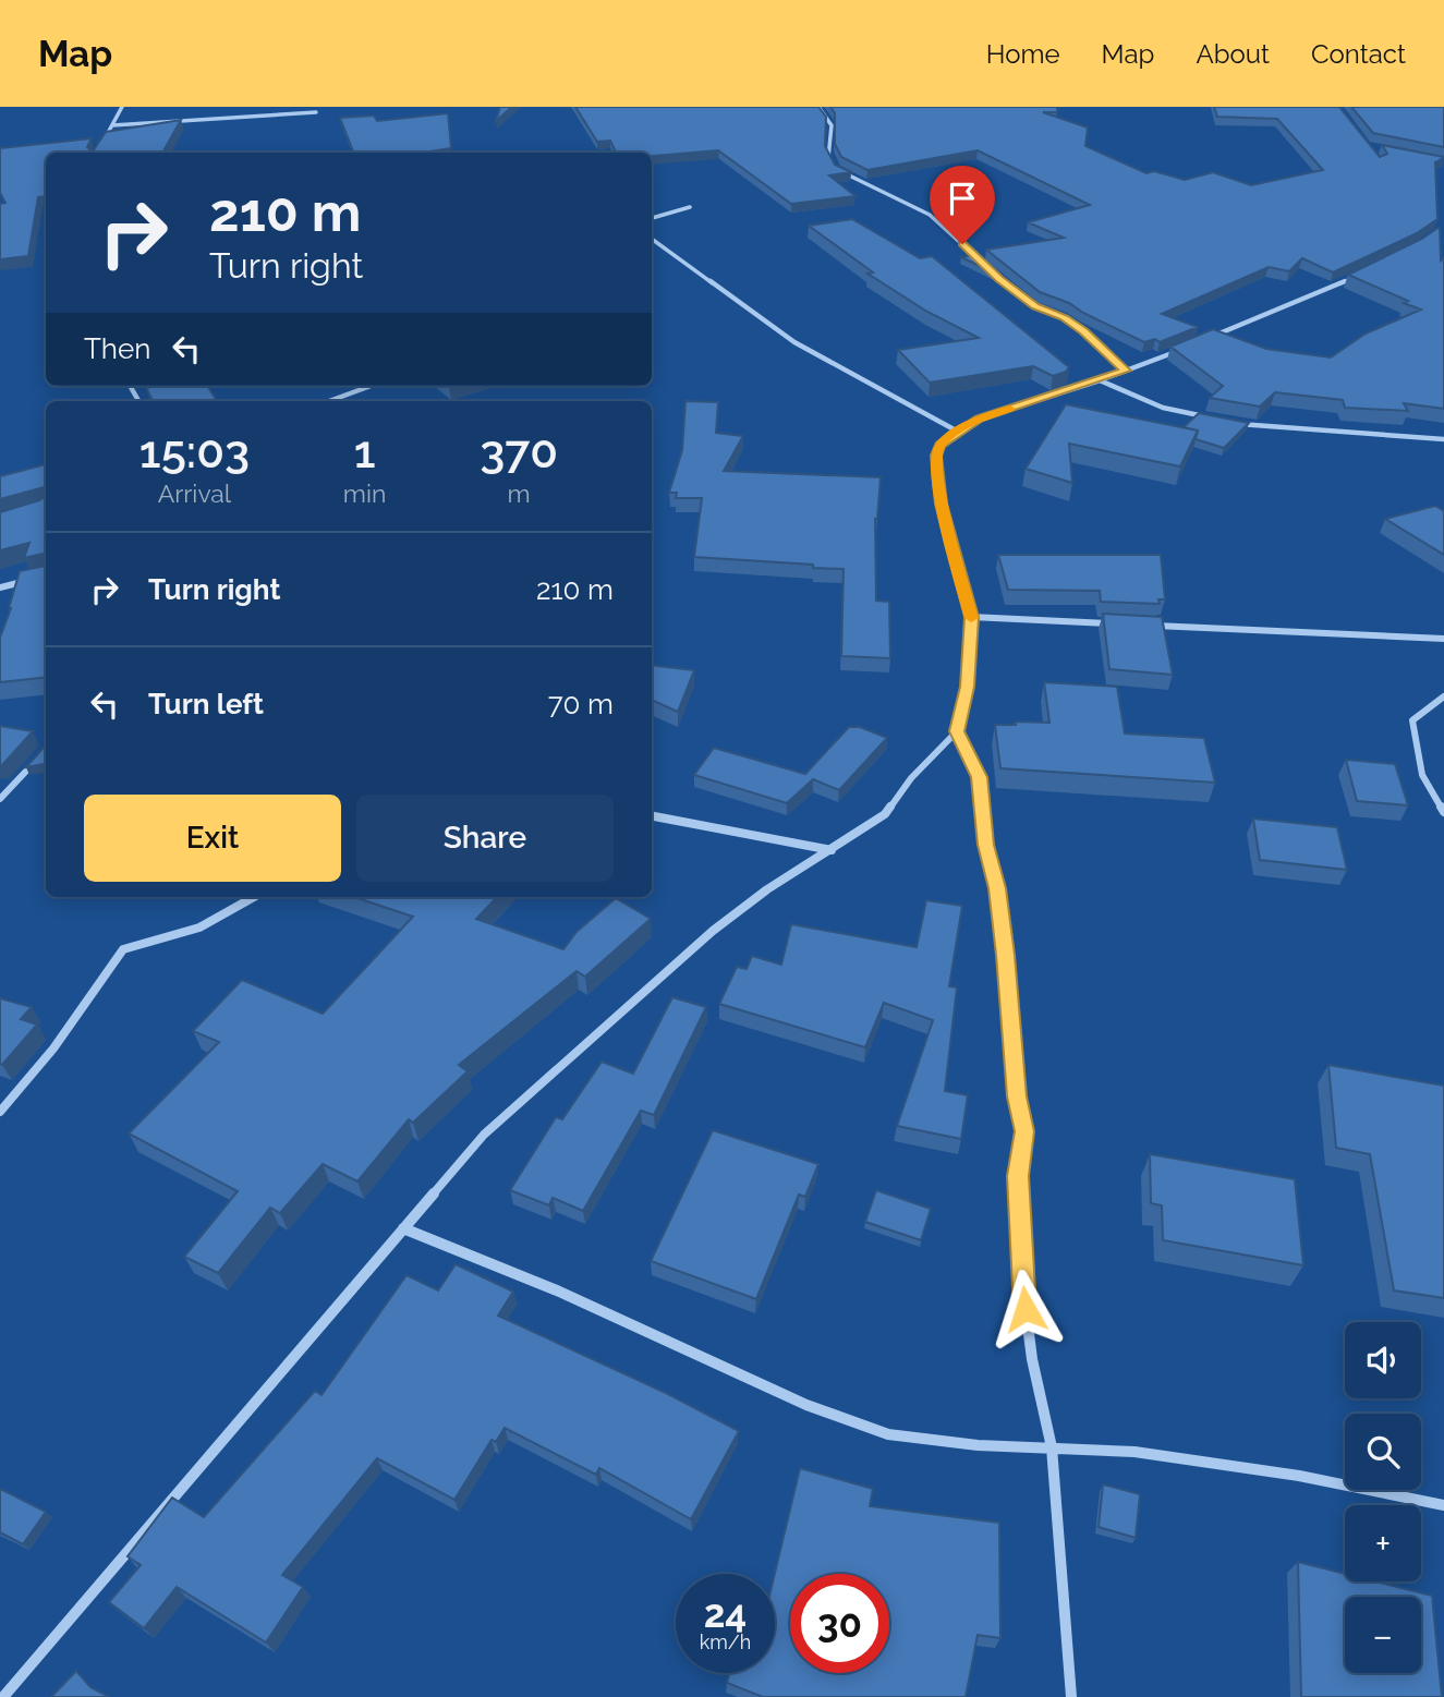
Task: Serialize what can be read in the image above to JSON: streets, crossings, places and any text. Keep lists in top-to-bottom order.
{
  "page": {
    "header": "Map",
    "nav": [
      "Home",
      "Map",
      "About",
      "Contact"
    ],
    "turn": ["210 m", "Turn right"],
    "then": "Then",
    "eta": [
      "15:03",
      "Arrival",
      "1",
      "min",
      "370",
      "m"
    ],
    "list": [
      {
        "name": "Turn right",
        "value": "210 m"
      },
      {
        "name": "Turn left",
        "value": "70 m"
      }
    ],
    "buttons": ["Exit", "Share"],
    "map_buttons": ["+", "−"],
    "speed": "24 km/h",
    "limit": "30"
  }
}
